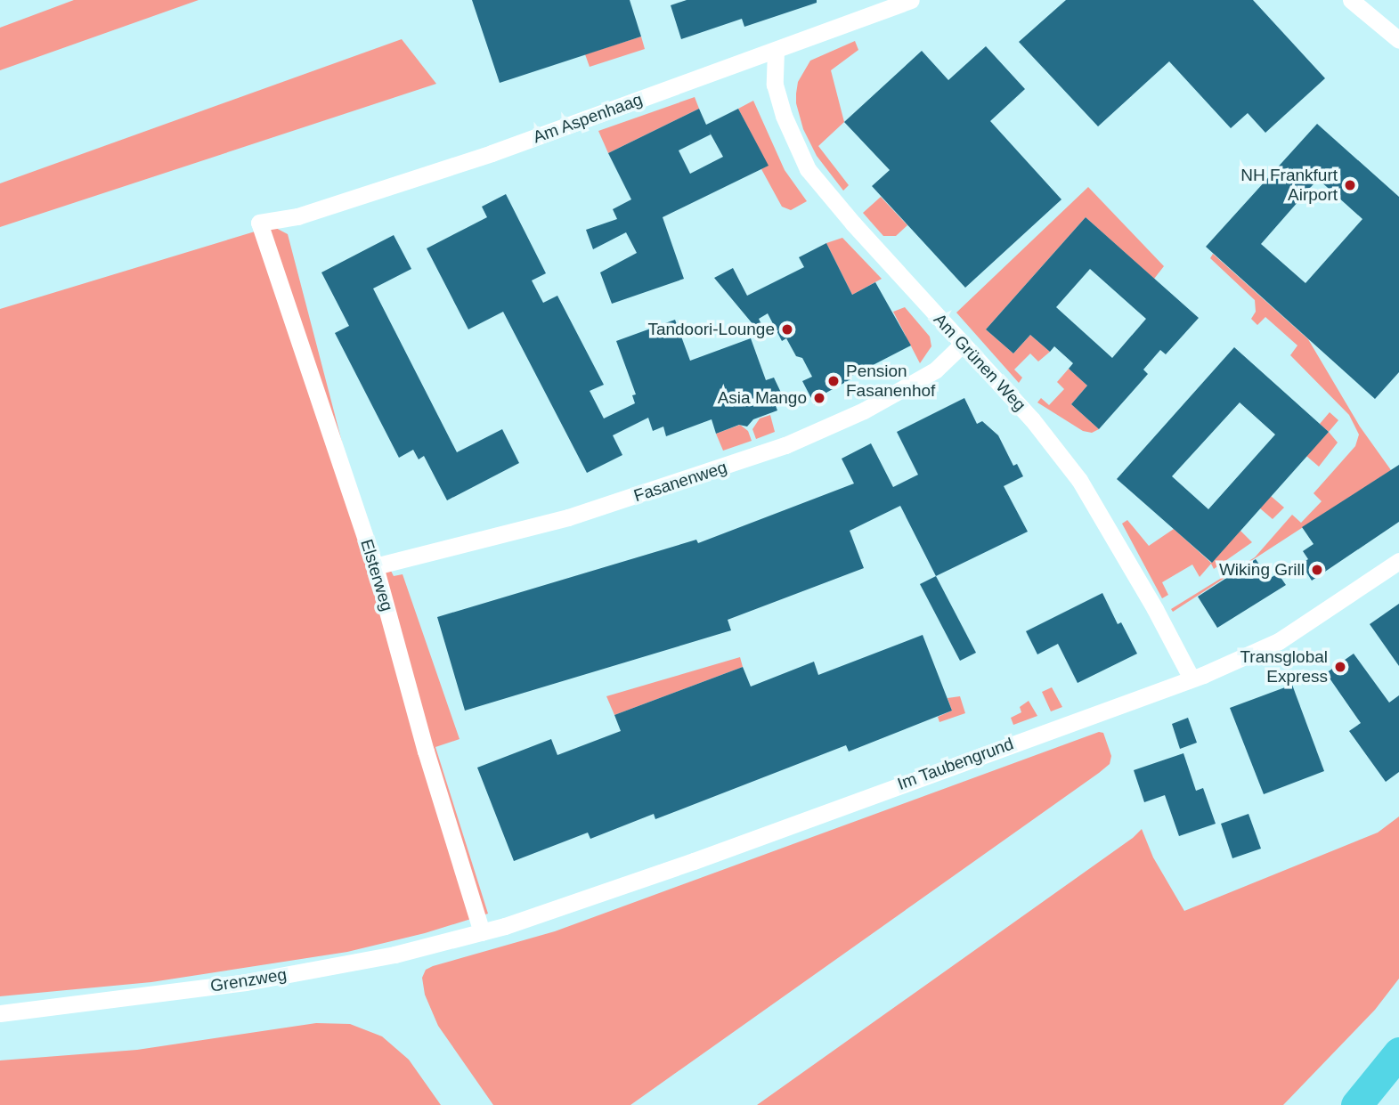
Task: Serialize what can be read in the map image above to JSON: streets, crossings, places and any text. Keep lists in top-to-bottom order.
{
  "streets": {
    "street": [
      "Am Aspenhaag",
      "Am Grünen Weg",
      "Fasanenweg",
      "Elsterweg",
      "Im Taubengrund",
      "Grenzweg"
    ]
  },
  "crossings": [
    ["Am Aspenhaag", "Am Grünen Weg"],
    ["Am Aspenhaag", "Elsterweg"],
    ["Am Grünen Weg", "Fasanenweg"],
    ["Am Grünen Weg", "Im Taubengrund"],
    ["Fasanenweg", "Elsterweg"],
    ["Elsterweg", "Im Taubengrund"],
    ["Elsterweg", "Grenzweg"],
    ["Im Taubengrund", "Grenzweg"]
  ],
  "places": [
    "NH Frankfurt Airport",
    "Tandoori-Lounge",
    "Pension Fasanenhof",
    "Asia Mango",
    "Wiking Grill",
    "Transglobal Express"
  ]
}
